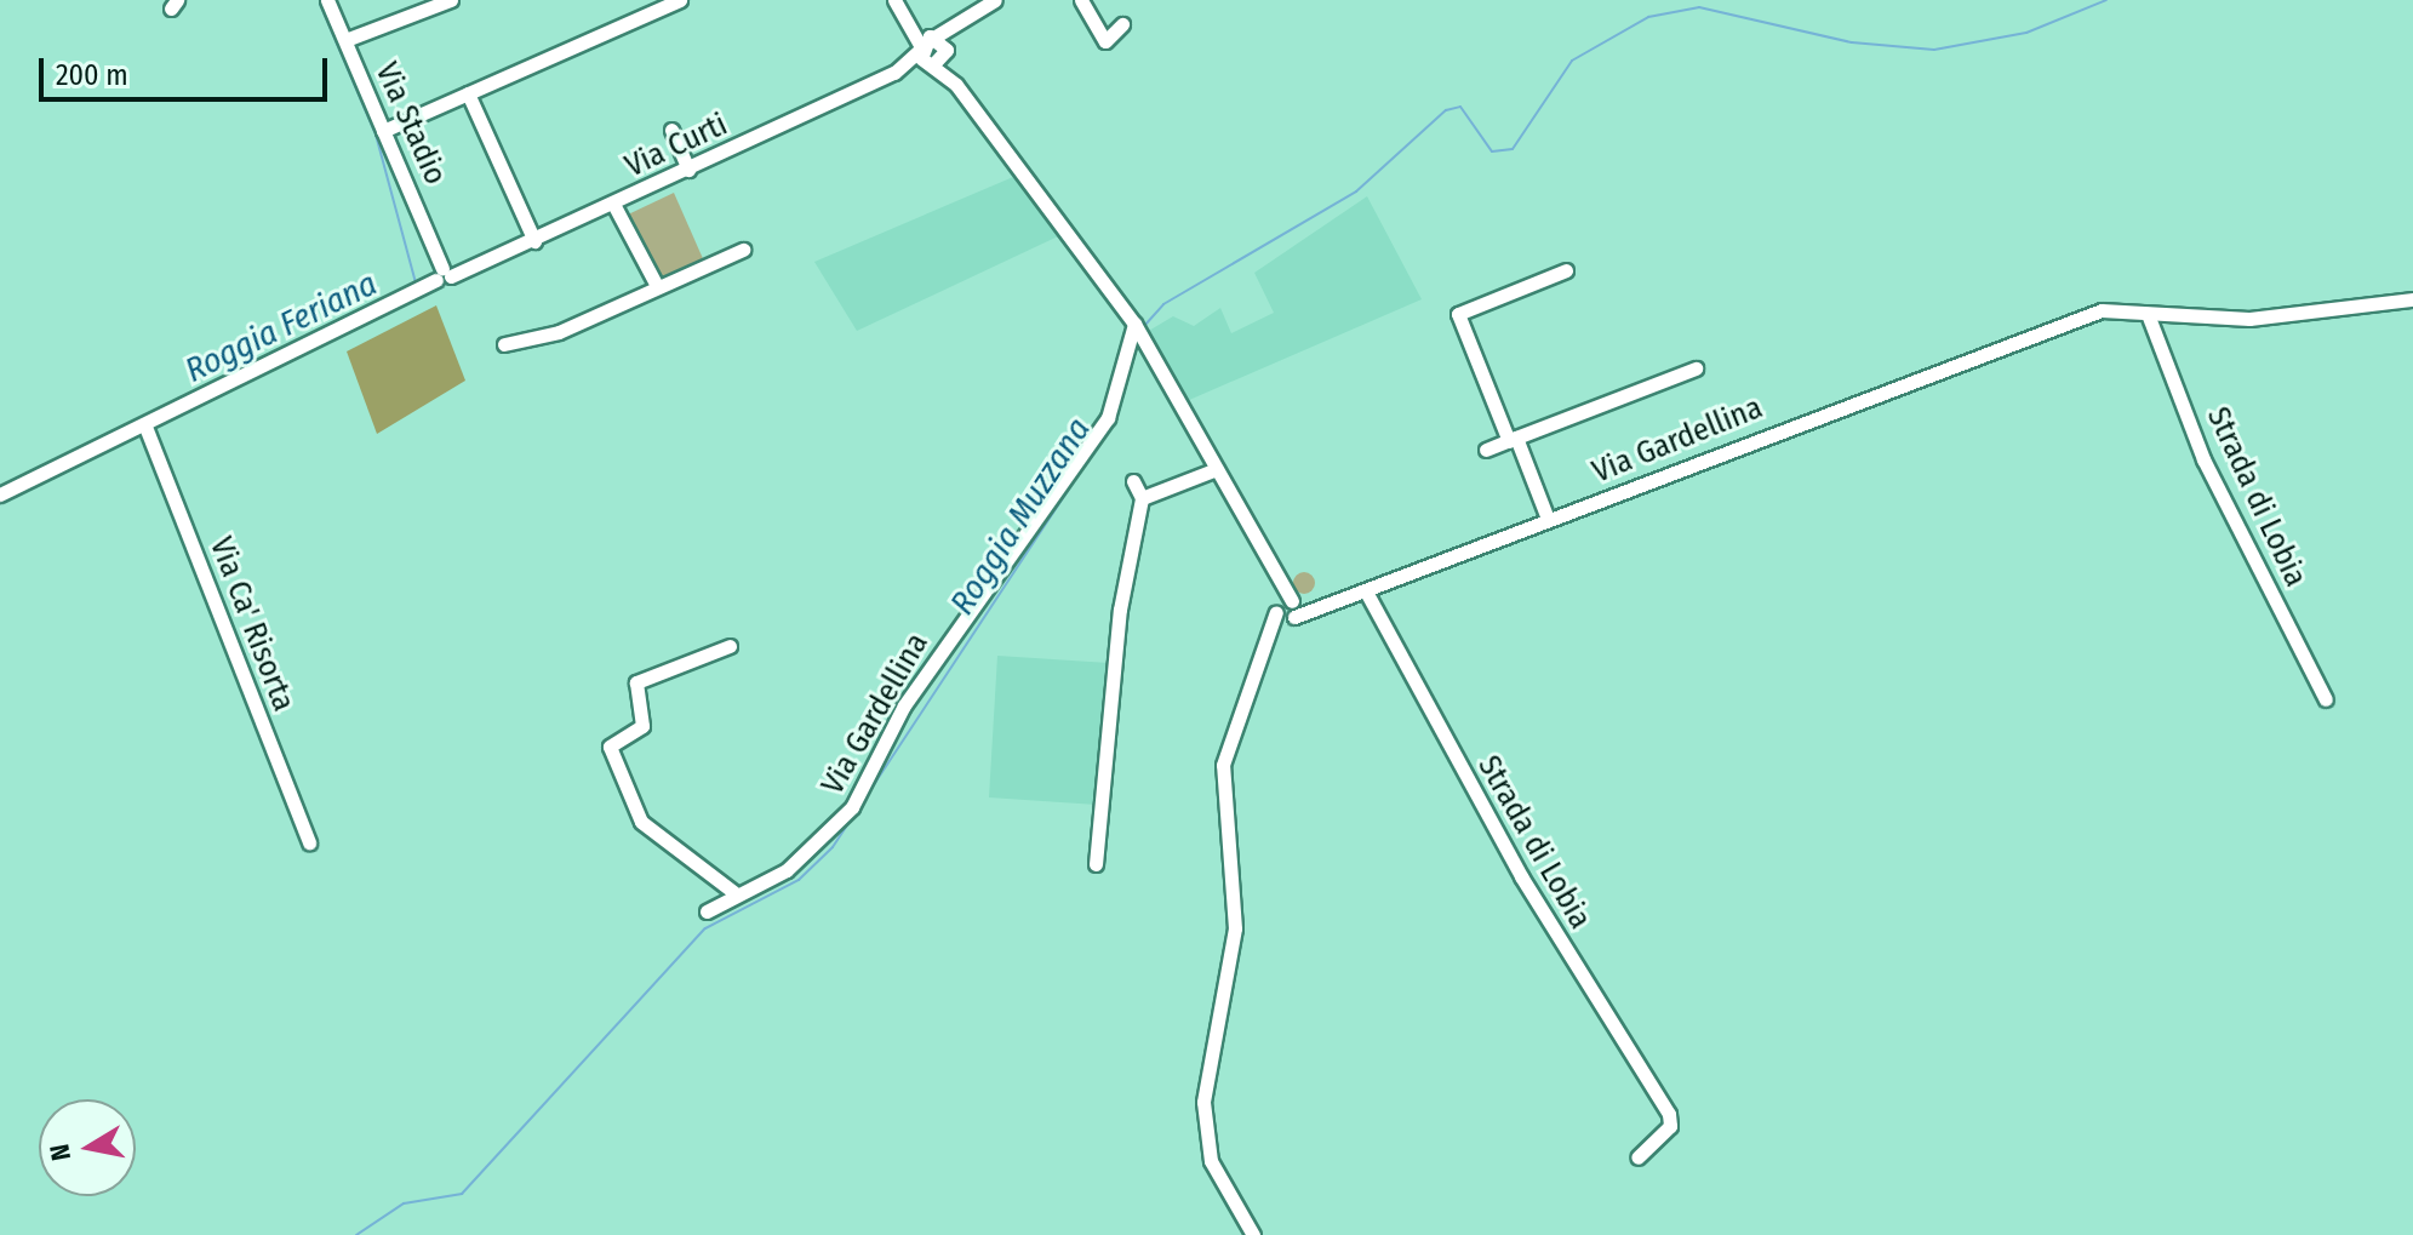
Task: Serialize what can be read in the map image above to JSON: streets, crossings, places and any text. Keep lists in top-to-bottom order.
{
  "streets": {
    "street": [
      "Via Stadio",
      "Via Curti",
      "Via Gardellina",
      "Strada di Lobia",
      "Via Ca' Risorta"
    ]
  },
  "crossings": [
    ["Via Stadio", "Via Curti"],
    ["Via Curti", "Via Ca' Risorta"],
    ["Via Gardellina", "Strada di Lobia"]
  ],
  "water": ["Roggia Feriana", "Roggia Muzzana"],
  "scale_bar": "200 m",
  "north": "left"
}
